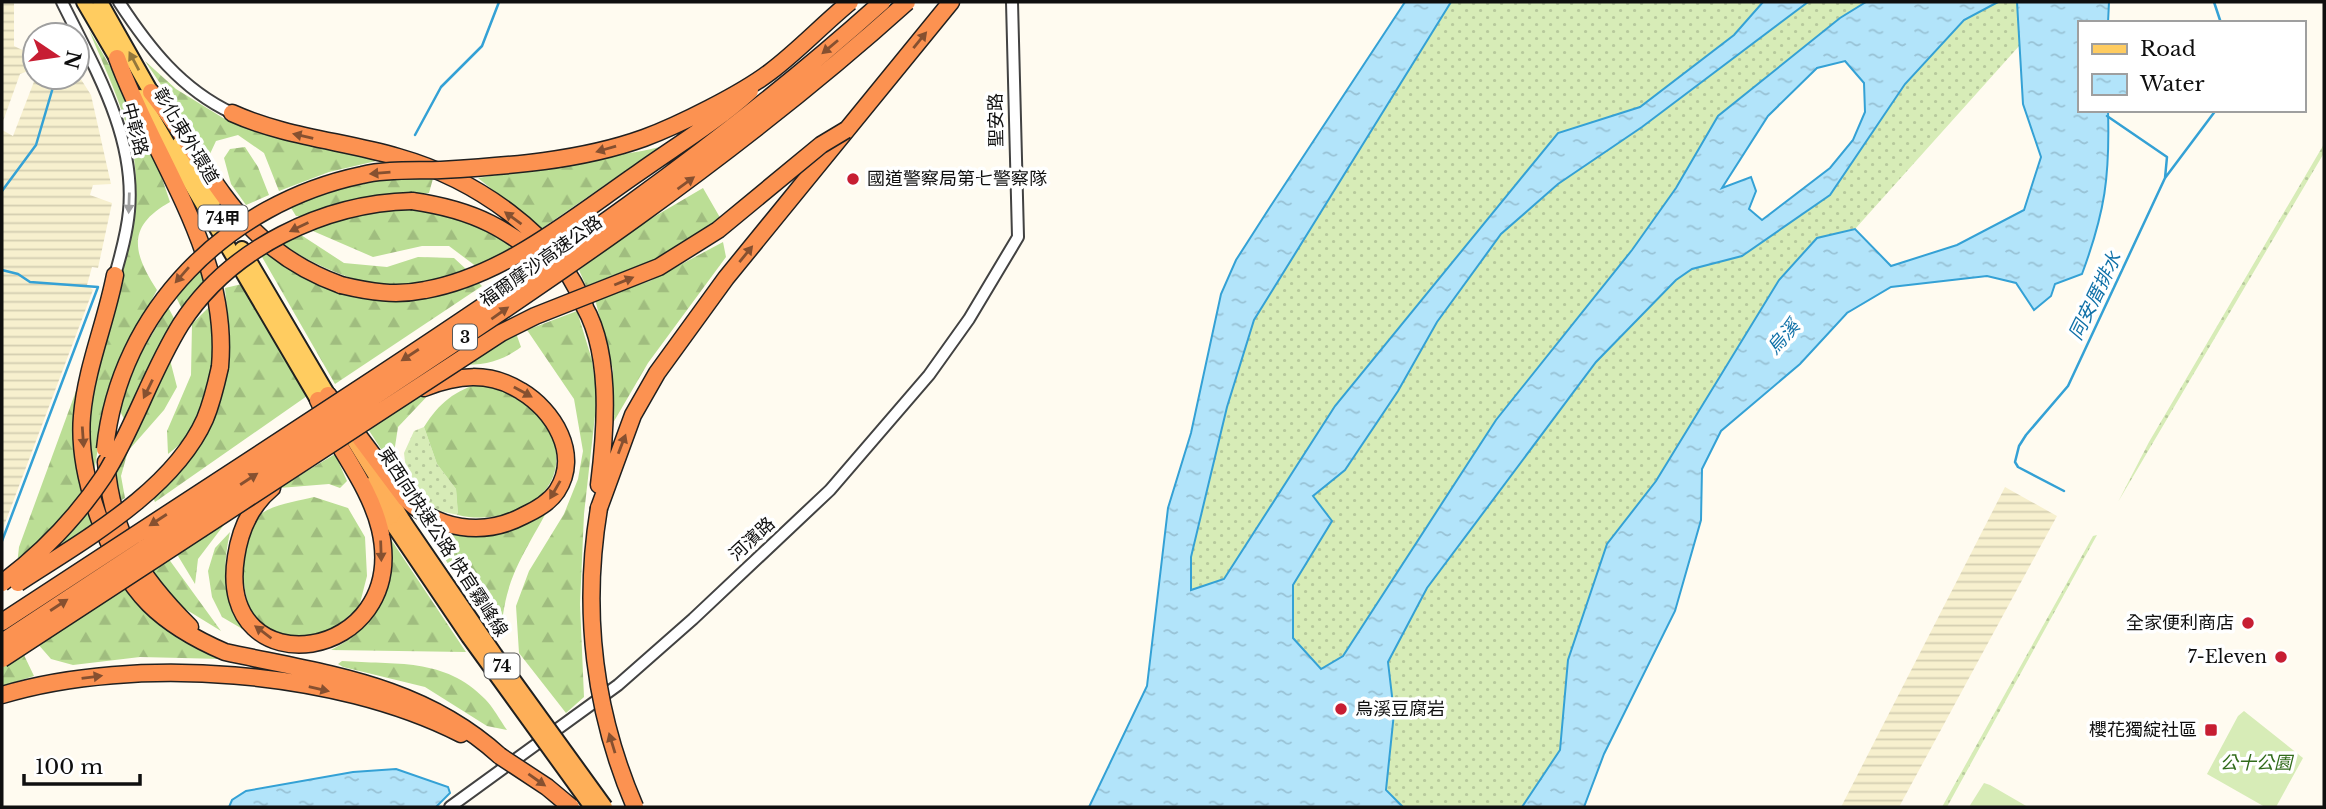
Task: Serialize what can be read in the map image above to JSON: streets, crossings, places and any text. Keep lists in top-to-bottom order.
{
  "streets": {
    "highway": [
      "福爾摩沙高速公路",
      "3",
      "東西向快速公路 快官霧峰線",
      "74"
    ],
    "main road": ["彰化東外環道", "74甲"],
    "street": ["聖安路", "中彰路", "河濱路"]
  },
  "crossings": [
    ["聖安路", "河濱路"],
    ["彰化東外環道", "東西向快速公路 快官霧峰線"]
  ],
  "one_way": ["中彰路"],
  "water": ["同安厝排水", "烏溪"],
  "parks": ["公十公園"],
  "places": {
    "other": [
      "國道警察局第七警察隊",
      "全家便利商店",
      "7-Eleven",
      "烏溪豆腐岩"
    ],
    "transit": ["櫻花獨綻社區"]
  },
  "legend": ["Road", "Water"],
  "scale_bar": "100 m",
  "north": "right"
}
